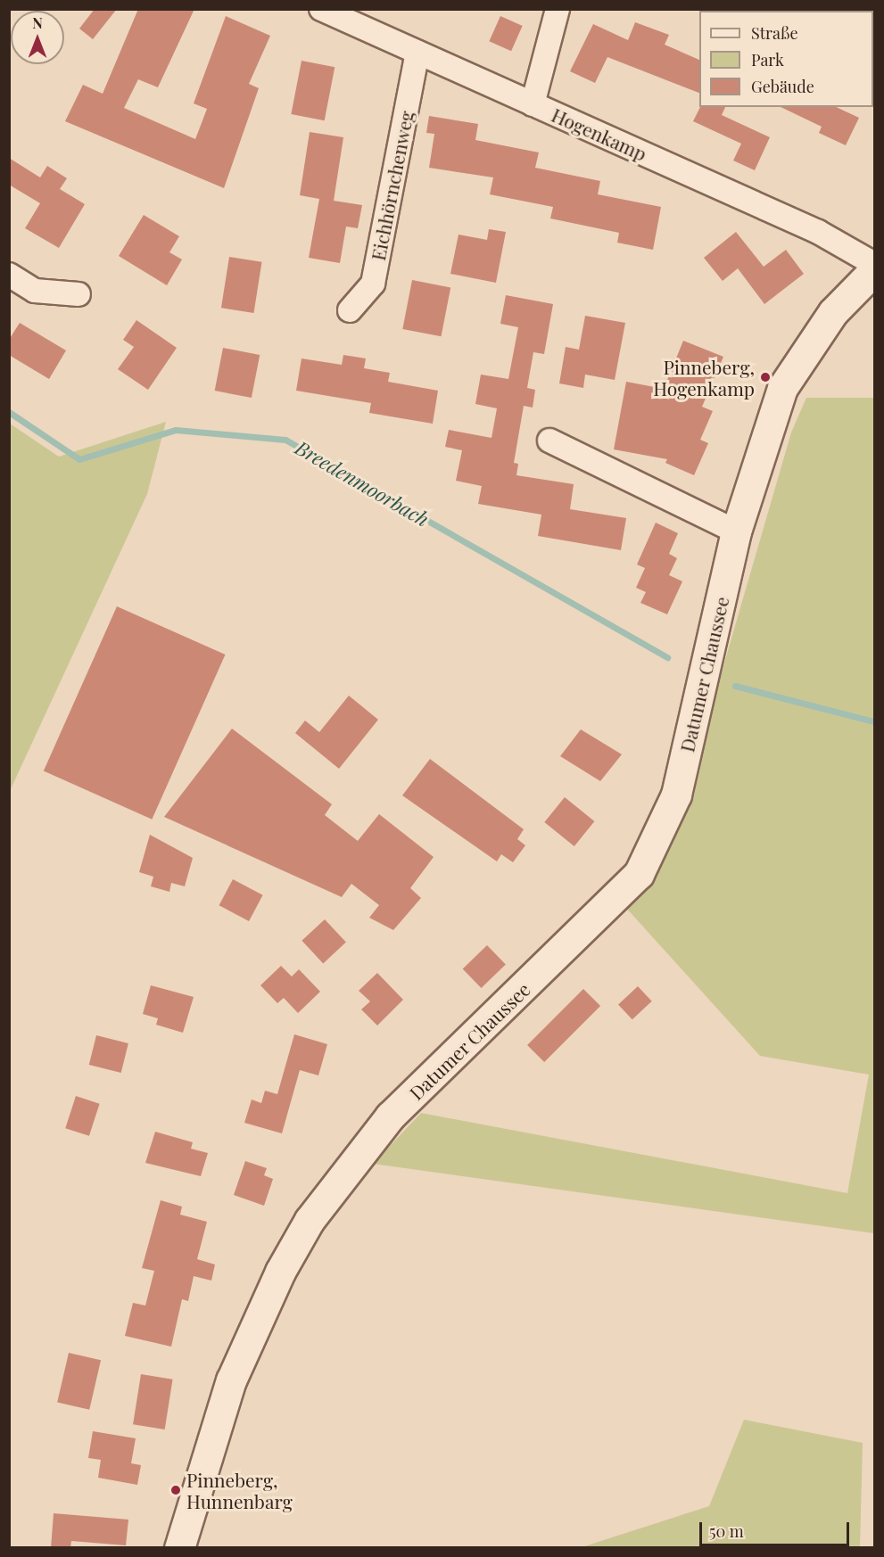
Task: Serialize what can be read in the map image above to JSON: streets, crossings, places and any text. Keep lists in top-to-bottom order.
{
  "streets": {
    "street": ["Hogenkamp", "Eichhörnchenweg", "Datumer Chaussee"]
  },
  "crossings": [
    ["Hogenkamp", "Eichhörnchenweg"]
  ],
  "water": ["Breedenmoorbach"],
  "places": ["Pinneberg, Hogenkamp", "Pinneberg, Hunnenbarg"],
  "legend": ["Straße", "Park", "Gebäude"],
  "scale_bar": "50 m",
  "north": "top"
}
